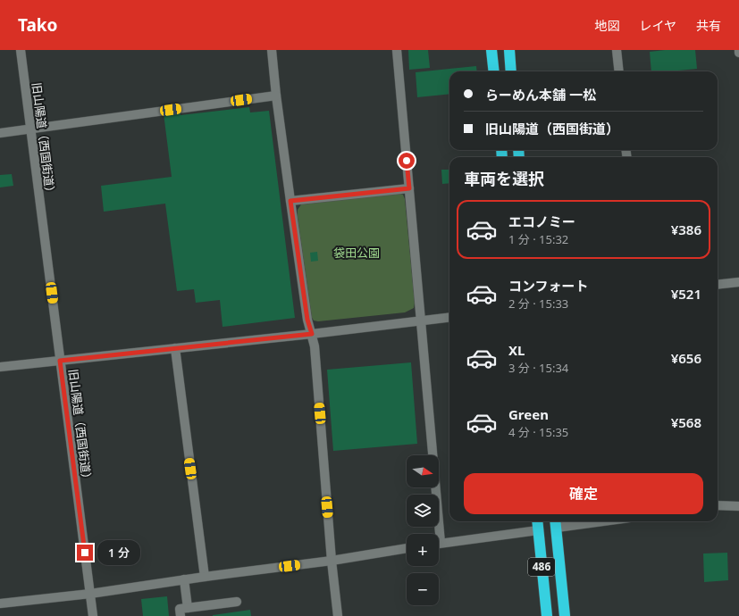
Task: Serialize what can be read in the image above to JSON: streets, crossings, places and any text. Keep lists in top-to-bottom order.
{
  "streets": {
    "highway": ["486"],
    "street": ["旧山陽道（西国街道）"]
  },
  "parks": ["袋田公園"],
  "north": "right",
  "page": {
    "header": "Tako",
    "nav": ["地図", "レイヤ", "共有"],
    "banner": ["らーめん本舗 一松", "旧山陽道（西国街道）"],
    "heading": "車両を選択",
    "list": [
      {
        "name": "エコノミー",
        "note": "1 分 · 15:32",
        "value": "¥386"
      },
      {
        "name": "コンフォート",
        "note": "2 分 · 15:33",
        "value": "¥521"
      },
      {
        "name": "XL",
        "note": "3 分 · 15:34",
        "value": "¥656"
      },
      {
        "name": "Green",
        "note": "4 分 · 15:35",
        "value": "¥568"
      }
    ],
    "map_buttons": ["+", "−"],
    "buttons": "確定",
    "bubble": "1 分"
  }
}
